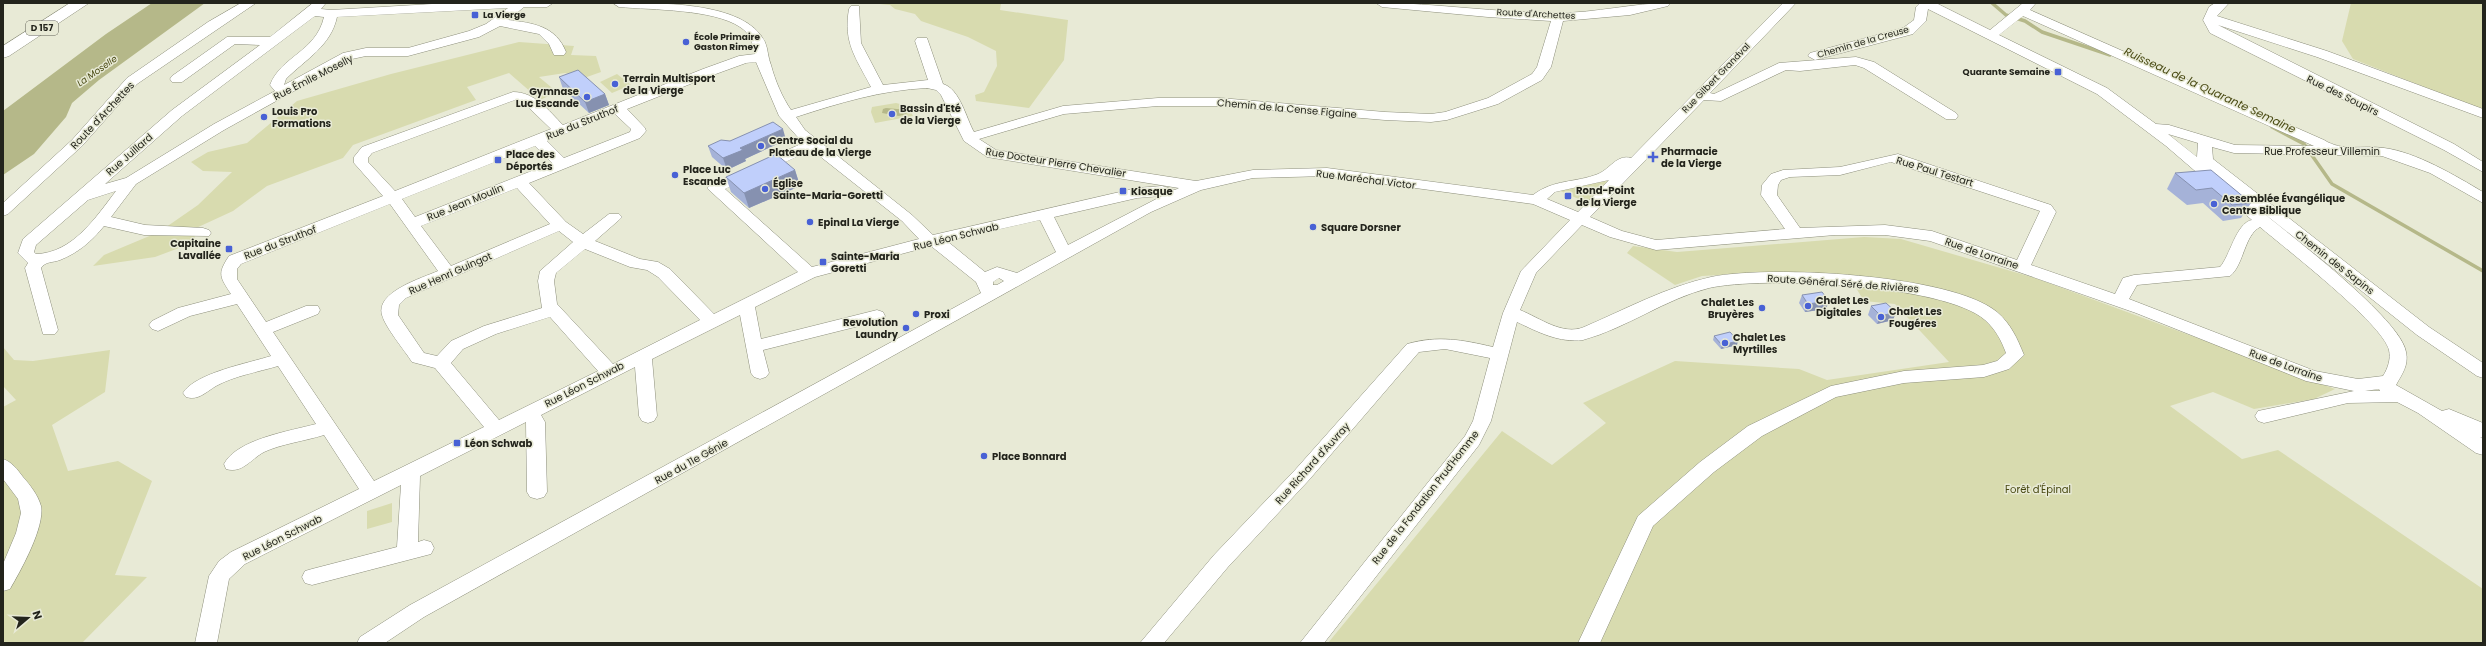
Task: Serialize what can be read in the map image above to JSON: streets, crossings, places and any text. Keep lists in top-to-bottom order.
{
  "streets": {
    "main road": ["D 157"],
    "street": [
      "Route d'Archettes",
      "Chemin de la Creuse",
      "Rue Émile Moselly",
      "Rue Gilbert Grandval",
      "Rue des Soupirs",
      "Chemin de la Cense Figaine",
      "Rue du Struthof",
      "Rue Professeur Villemin",
      "Rue Juillard",
      "Rue Docteur Pierre Chevalier",
      "Rue Paul Testart",
      "Rue Maréchal Victor",
      "Rue Jean Moulin",
      "Rue Léon Schwab",
      "Rue de Lorraine",
      "Chemin des Sapins",
      "Rue Henri Guingot",
      "Route Général Séré de Rivières",
      "Rue du 11e Génie",
      "Rue Richard d'Auvray",
      "Rue de la Fondation Prud'Homme"
    ]
  },
  "crossings": [
    ["Route d'Archettes", "Chemin de la Cense Figaine"],
    ["Chemin de la Creuse", "Rue Gilbert Grandval"],
    ["Rue Émile Moselly", "Rue Juillard"],
    ["Rue Gilbert Grandval", "Rue Maréchal Victor"],
    ["Rue Gilbert Grandval", "Rue de Lorraine"],
    ["Rue Gilbert Grandval", "Rue de la Fondation Prud'Homme"],
    ["Chemin de la Cense Figaine", "Rue Docteur Pierre Chevalier"],
    ["Rue du Struthof", "Rue Jean Moulin"],
    ["Rue Professeur Villemin", "Chemin des Sapins"],
    ["Rue Docteur Pierre Chevalier", "Rue Maréchal Victor"],
    ["Rue Docteur Pierre Chevalier", "Rue du 11e Génie"],
    ["Rue Paul Testart", "Rue de Lorraine"],
    ["Rue Maréchal Victor", "Rue de Lorraine"],
    ["Rue Maréchal Victor", "Rue du 11e Génie"],
    ["Rue Maréchal Victor", "Rue de la Fondation Prud'Homme"],
    ["Rue Léon Schwab", "Rue du 11e Génie"],
    ["Rue de Lorraine", "Rue de la Fondation Prud'Homme"],
    ["Route Général Séré de Rivières", "Rue de la Fondation Prud'Homme"],
    ["Rue Richard d'Auvray", "Rue de la Fondation Prud'Homme"]
  ],
  "water": ["La Moselle", "Ruisseau de la Quarante Semaine"],
  "parks": ["Forêt d'Épinal"],
  "places": {
    "transit": [
      "La Vierge",
      "Quarante Semaine",
      "Place des Déportés",
      "Kiosque",
      "Rond-Point de la Vierge",
      "Capitaine Lavallée",
      "Sainte-Maria Goretti",
      "Léon Schwab"
    ],
    "other": [
      "École Primaire Gaston Rimey",
      "Terrain Multisport de la Vierge",
      "Gymnase Luc Escande",
      "Bassin d'Eté de la Vierge",
      "Louis Pro Formations",
      "Centre Social du Plateau de la Vierge",
      "Place Luc Escande",
      "Église Sainte-Maria-Goretti",
      "Assemblée Évangélique Centre Biblique",
      "Epinal La Vierge",
      "Square Dorsner",
      "Chalet Les Digitales",
      "Chalet Les Bruyères",
      "Proxi",
      "Chalet Les Fougéres",
      "Revolution Laundry",
      "Chalet Les Myrtilles",
      "Place Bonnard"
    ],
    "health": ["Pharmacie de la Vierge"]
  },
  "north": "right"
}
